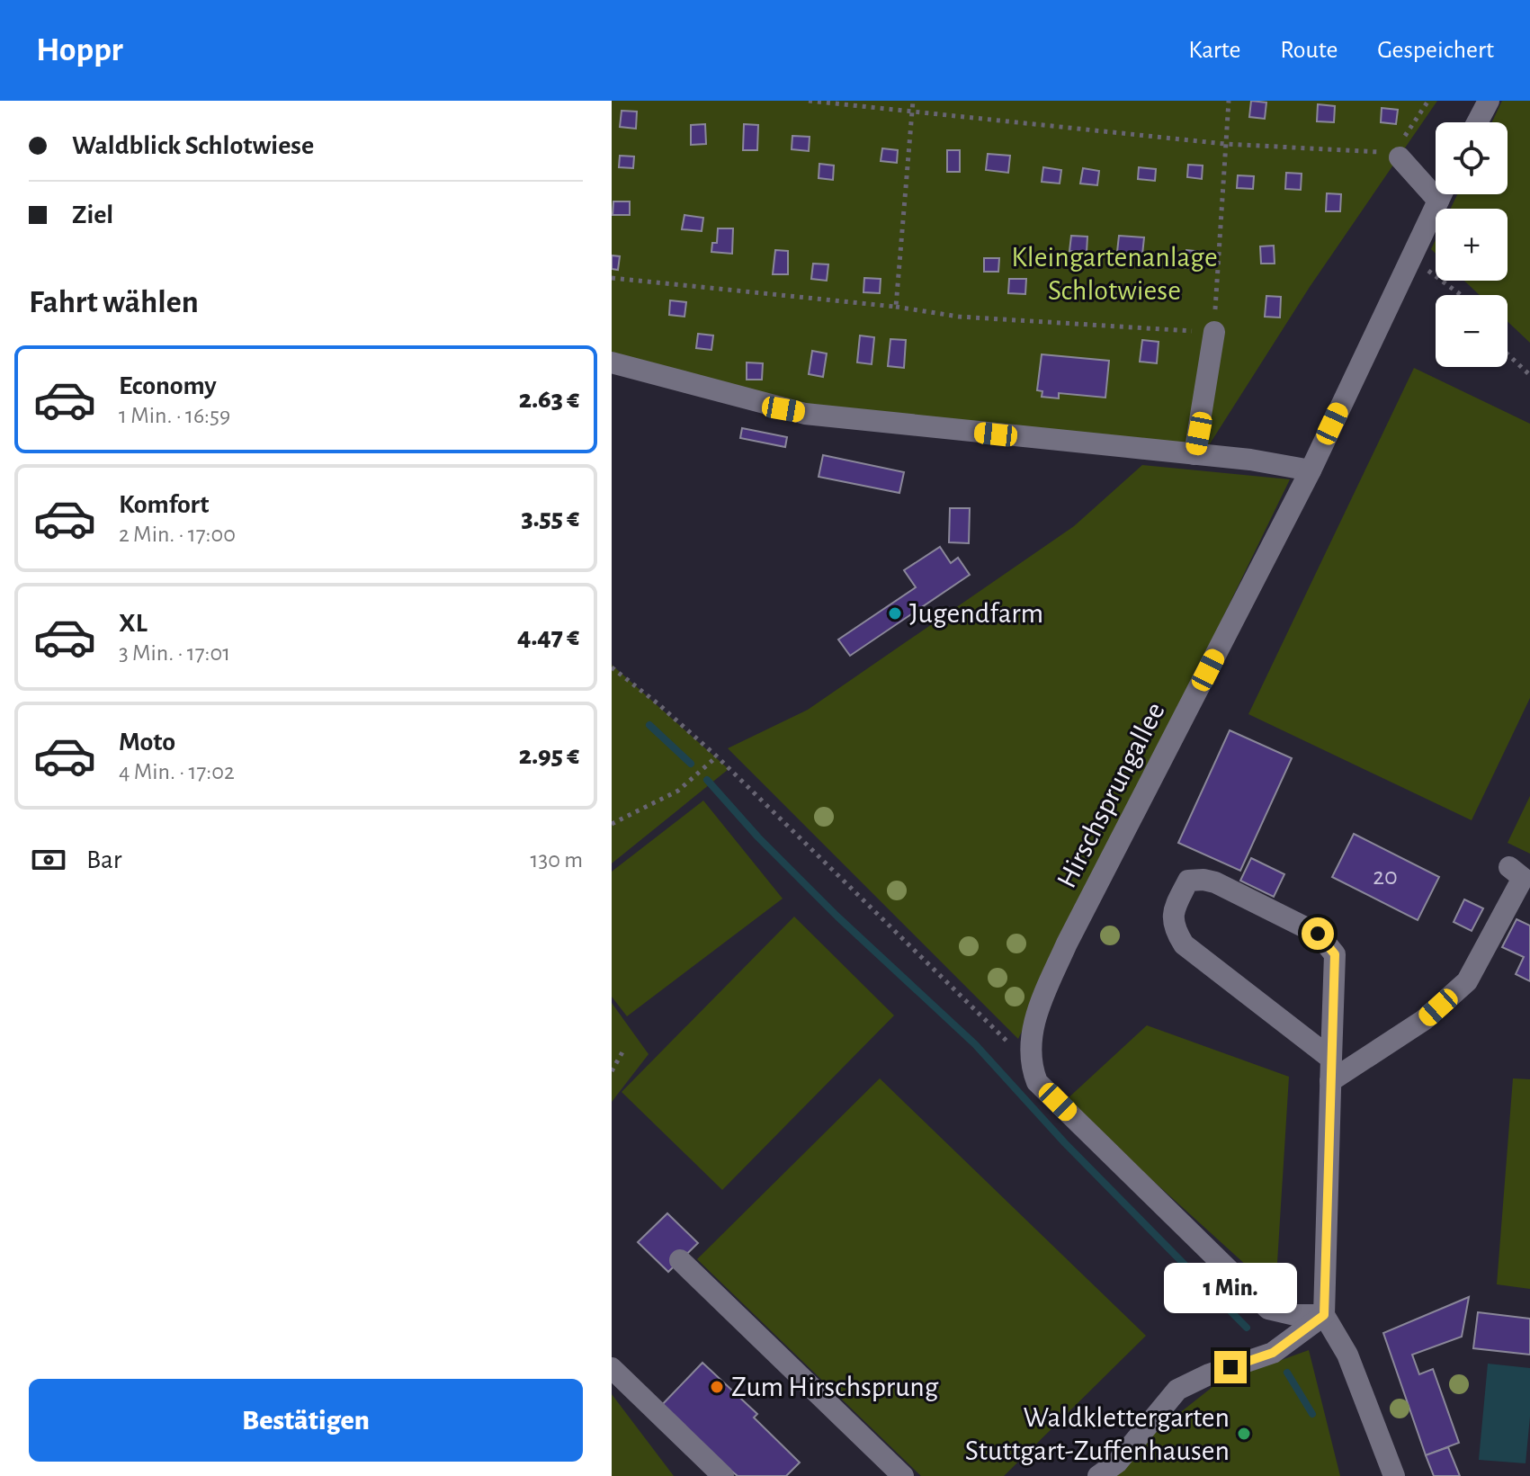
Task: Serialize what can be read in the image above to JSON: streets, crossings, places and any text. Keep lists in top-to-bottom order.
{
  "streets": {
    "street": ["Hirschsprungallee"]
  },
  "parks": ["Kleingartenanlage Schlotwiese"],
  "places": ["Jugendfarm", "Zum Hirschsprung", "Waldklettergarten Stuttgart-Zuffenhausen"],
  "house_numbers": ["20"],
  "page": {
    "header": "Hoppr",
    "nav": ["Karte", "Route", "Gespeichert"],
    "banner": ["Waldblick Schlotwiese", "Ziel"],
    "map_buttons": ["+", "−"],
    "heading": "Fahrt wählen",
    "list": [
      {
        "name": "Economy",
        "note": "1 Min. · 16:59",
        "value": "2.63 €"
      },
      {
        "name": "Komfort",
        "note": "2 Min. · 17:00",
        "value": "3.55 €"
      },
      {
        "name": "XL",
        "note": "3 Min. · 17:01",
        "value": "4.47 €"
      },
      {
        "name": "Moto",
        "note": "4 Min. · 17:02",
        "value": "2.95 €"
      }
    ],
    "pay": ["Bar", "130 m"],
    "bubble": "1 Min.",
    "buttons": "Bestätigen"
  }
}
